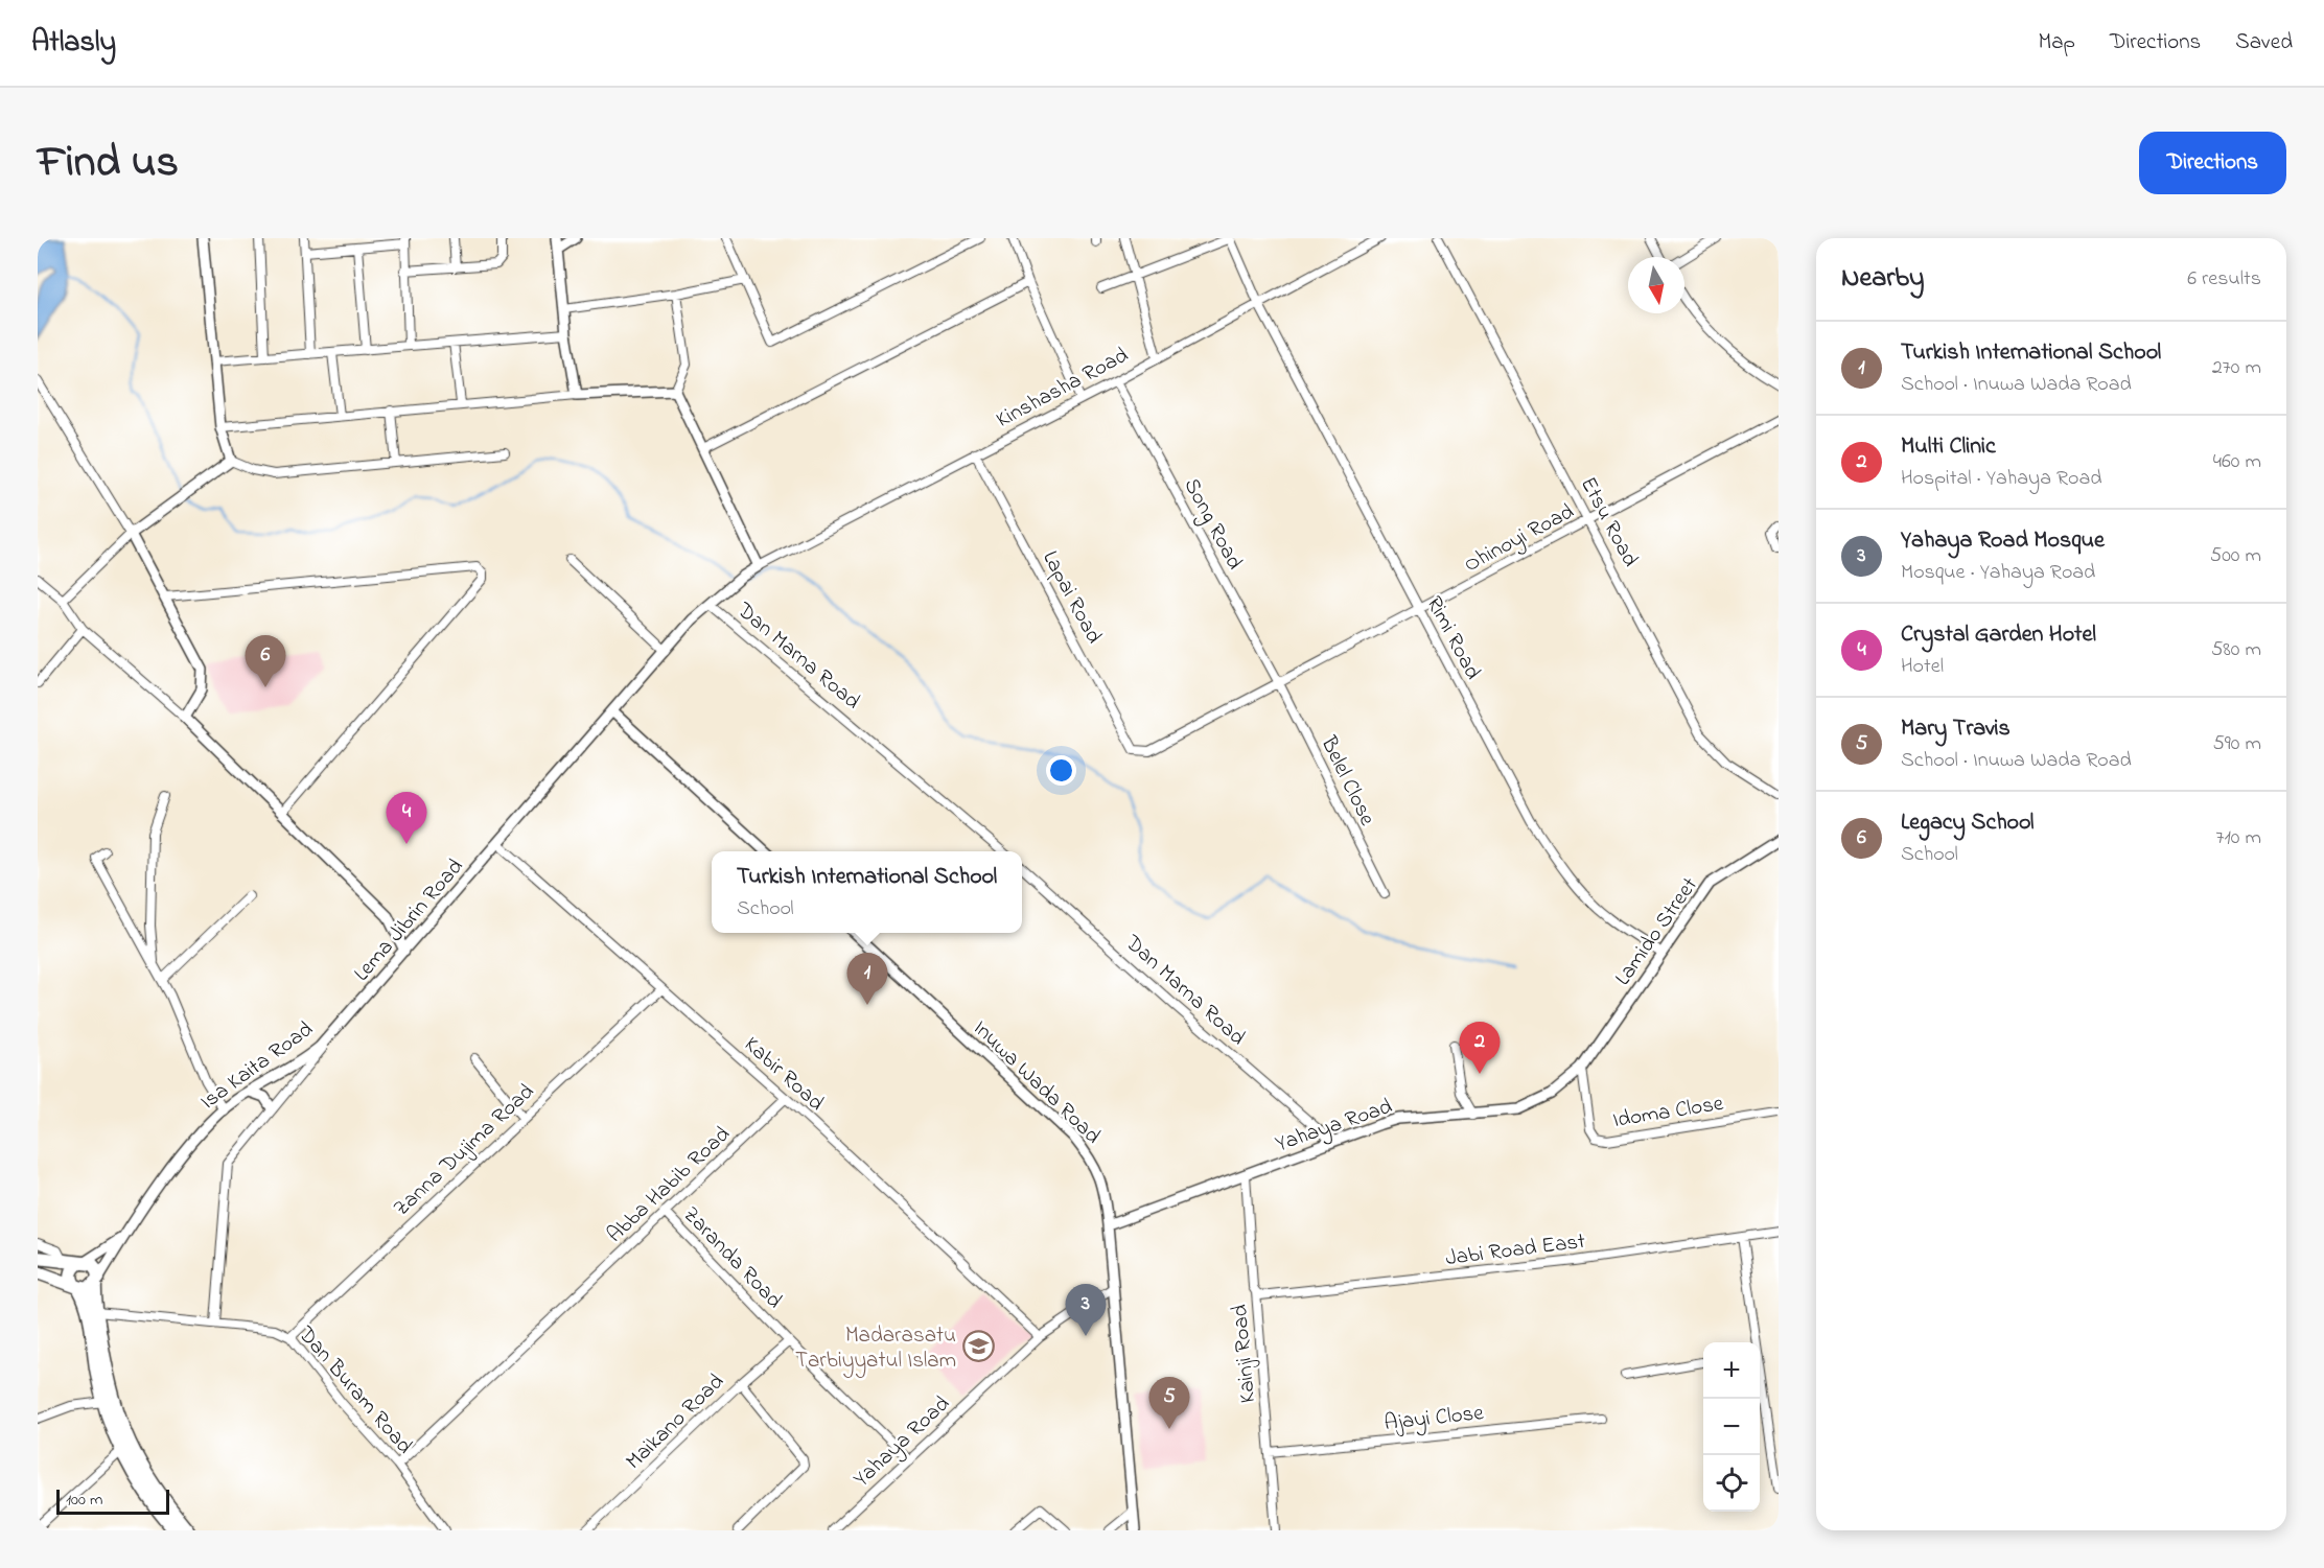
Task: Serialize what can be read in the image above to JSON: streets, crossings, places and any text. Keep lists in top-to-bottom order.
{
  "streets": {
    "street": [
      "Kinshasha Road",
      "Etsu Road",
      "Song Road",
      "Ohinoyi Road",
      "Lapai Road",
      "Rimi Road",
      "Dan Marna Road",
      "Belel Close",
      "Lema Jibrin Road",
      "Lamido Street",
      "Isa Kaita Road",
      "Kabir Road",
      "Inuwa Wada Road",
      "Idoma Close",
      "Yahaya Road",
      "Zanna Dujima Road",
      "Abba Habib Road",
      "Jabi Road East",
      "Zaranda Road",
      "Kainji Road",
      "Dan Buram Road",
      "Ajayi Close",
      "Maikano Road"
    ]
  },
  "crossings": [
    ["Kinshasha Road", "Song Road"],
    ["Kinshasha Road", "Lapai Road"],
    ["Kinshasha Road", "Rimi Road"],
    ["Kinshasha Road", "Lema Jibrin Road"],
    ["Etsu Road", "Ohinoyi Road"],
    ["Song Road", "Ohinoyi Road"],
    ["Song Road", "Belel Close"],
    ["Ohinoyi Road", "Lapai Road"],
    ["Ohinoyi Road", "Rimi Road"],
    ["Ohinoyi Road", "Belel Close"],
    ["Rimi Road", "Lamido Street"],
    ["Dan Marna Road", "Lema Jibrin Road"],
    ["Dan Marna Road", "Yahaya Road"],
    ["Lema Jibrin Road", "Isa Kaita Road"],
    ["Lema Jibrin Road", "Kabir Road"],
    ["Lema Jibrin Road", "Dan Buram Road"],
    ["Lamido Street", "Yahaya Road"],
    ["Kabir Road", "Yahaya Road"],
    ["Kabir Road", "Zanna Dujima Road"],
    ["Kabir Road", "Abba Habib Road"],
    ["Inuwa Wada Road", "Yahaya Road"],
    ["Idoma Close", "Yahaya Road"],
    ["Yahaya Road", "Zaranda Road"],
    ["Yahaya Road", "Kainji Road"],
    ["Zanna Dujima Road", "Dan Buram Road"],
    ["Abba Habib Road", "Zaranda Road"],
    ["Abba Habib Road", "Dan Buram Road"],
    ["Jabi Road East", "Kainji Road"],
    ["Zaranda Road", "Maikano Road"],
    ["Kainji Road", "Ajayi Close"]
  ],
  "places": {
    "school or university": ["Madarasatu Tarbiyyatul Islam"]
  },
  "scale_bar": "100 m",
  "north": "bottom",
  "page": {
    "header": "Atlasly",
    "nav": ["Map", "Directions", "Saved"],
    "title": "Find us",
    "buttons": "Directions",
    "heading": ["Nearby", "6 results"],
    "list": [
      {
        "mark": "1",
        "name": "Turkish International School",
        "note": "School · Inuwa Wada Road",
        "value": "270 m"
      },
      {
        "mark": "2",
        "name": "Multi Clinic",
        "note": "Hospital · Yahaya Road",
        "value": "460 m"
      },
      {
        "mark": "3",
        "name": "Yahaya Road Mosque",
        "note": "Mosque · Yahaya Road",
        "value": "500 m"
      },
      {
        "mark": "4",
        "name": "Crystal Garden Hotel",
        "note": "Hotel",
        "value": "580 m"
      },
      {
        "mark": "5",
        "name": "Mary Travis",
        "note": "School · Inuwa Wada Road",
        "value": "590 m"
      },
      {
        "mark": "6",
        "name": "Legacy School",
        "note": "School",
        "value": "710 m"
      }
    ],
    "pins": [
      "6",
      "4",
      "1",
      "2",
      "3",
      "5"
    ],
    "popup": ["Turkish International School", "School"],
    "map_buttons": ["+", "−"],
    "scale": "100 m"
  }
}
